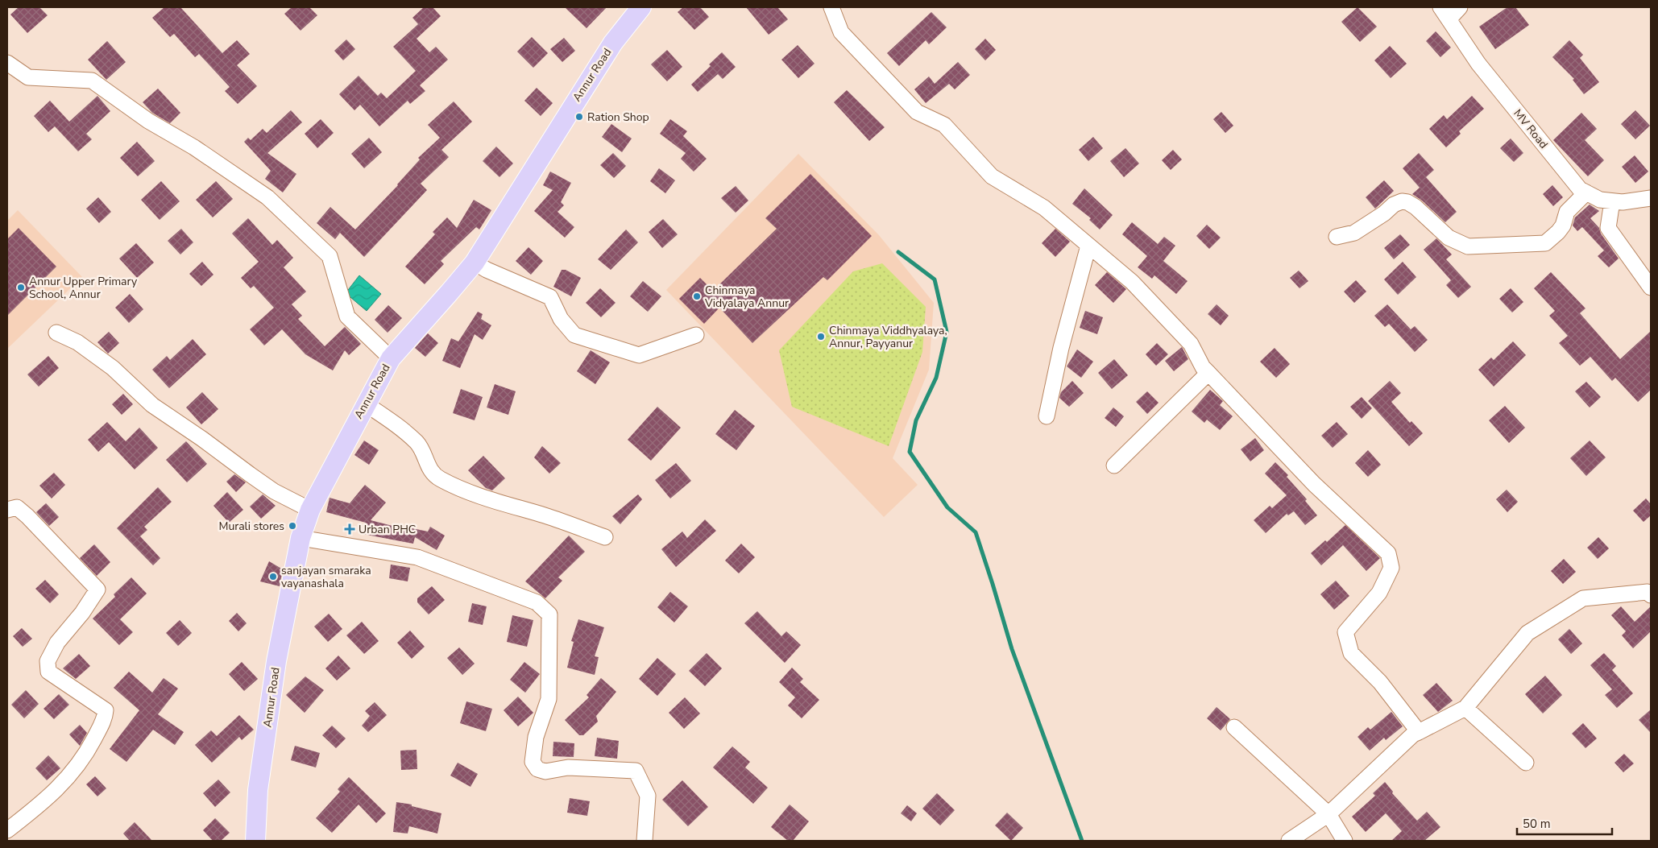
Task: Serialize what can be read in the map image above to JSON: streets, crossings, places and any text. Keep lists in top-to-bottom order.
{
  "streets": {
    "main road": ["Annur Road"],
    "street": ["MV Road"]
  },
  "places": {
    "other": [
      "Ration Shop",
      "Annur Upper Primary School, Annur",
      "Chinmaya Vidyalaya Annur",
      "Chinmaya Viddhyalaya, Annur, Payyanur",
      "Murali stores",
      "sanjayan smaraka vayanashala"
    ],
    "health": ["Urban PHC"]
  },
  "scale_bar": "50 m"
}
